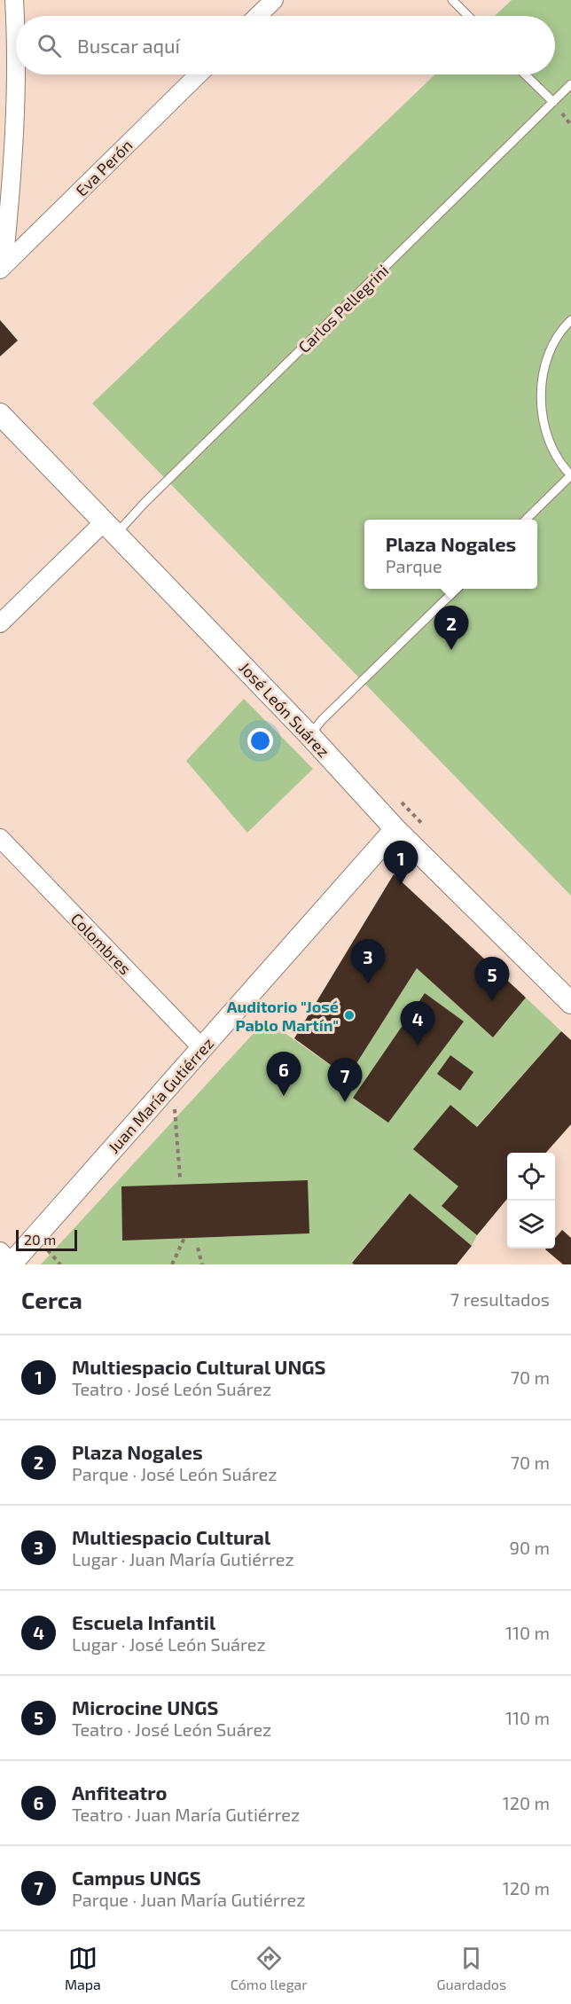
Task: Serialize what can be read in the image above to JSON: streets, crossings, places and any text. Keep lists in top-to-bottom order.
{
  "streets": {
    "street": [
      "Eva Perón",
      "Carlos Pellegrini",
      "José León Suárez",
      "Colombres",
      "Juan María Gutiérrez"
    ]
  },
  "crossings": [
    ["Carlos Pellegrini", "José León Suárez"],
    ["José León Suárez", "Juan María Gutiérrez"],
    ["Colombres", "Juan María Gutiérrez"]
  ],
  "places": ["Auditorio \"José Pablo Martín\""],
  "scale_bar": "20 m",
  "page": {
    "search": "Buscar aquí",
    "popup": ["Plaza Nogales", "Parque"],
    "pins": [
      "2",
      "1",
      "3",
      "5",
      "4",
      "6",
      "7"
    ],
    "scale": "20 m",
    "heading": ["Cerca", "7 resultados"],
    "list": [
      {
        "mark": "1",
        "name": "Multiespacio Cultural UNGS",
        "note": "Teatro · José León Suárez",
        "value": "70 m"
      },
      {
        "mark": "2",
        "name": "Plaza Nogales",
        "note": "Parque · José León Suárez",
        "value": "70 m"
      },
      {
        "mark": "3",
        "name": "Multiespacio Cultural",
        "note": "Lugar · Juan María Gutiérrez",
        "value": "90 m"
      },
      {
        "mark": "4",
        "name": "Escuela Infantil",
        "note": "Lugar · José León Suárez",
        "value": "110 m"
      },
      {
        "mark": "5",
        "name": "Microcine UNGS",
        "note": "Teatro · José León Suárez",
        "value": "110 m"
      },
      {
        "mark": "6",
        "name": "Anfiteatro",
        "note": "Teatro · Juan María Gutiérrez",
        "value": "120 m"
      },
      {
        "mark": "7",
        "name": "Campus UNGS",
        "note": "Parque · Juan María Gutiérrez",
        "value": "120 m"
      }
    ],
    "nav": ["Mapa", "Cómo llegar", "Guardados"]
  }
}
